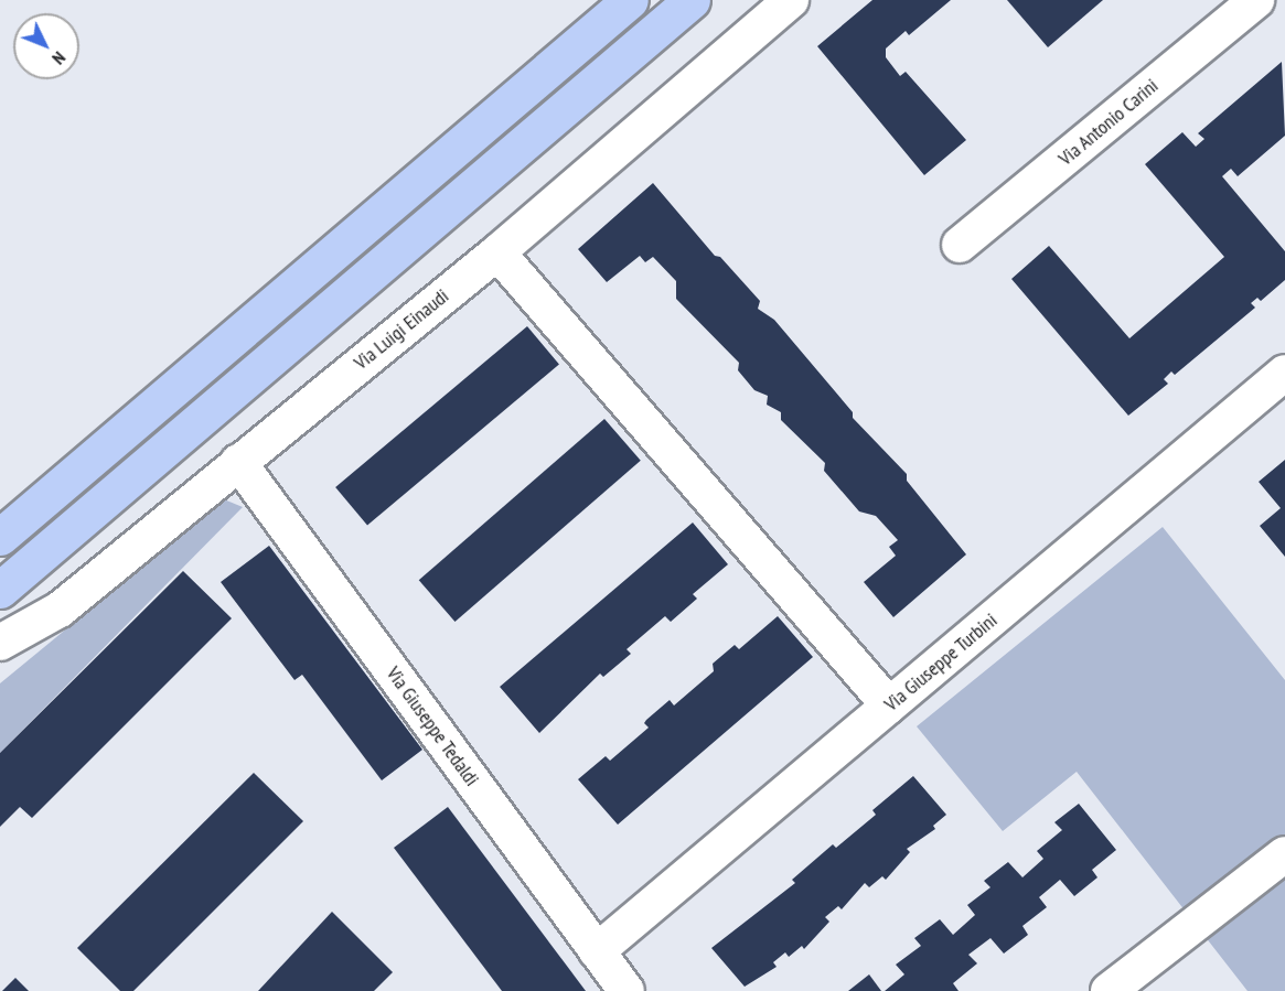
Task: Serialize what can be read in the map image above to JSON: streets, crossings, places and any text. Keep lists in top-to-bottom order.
{
  "streets": {
    "street": [
      "Via Antonio Carini",
      "Via Luigi Einaudi",
      "Via Giuseppe Turbini",
      "Via Giuseppe Tedaldi"
    ]
  },
  "crossings": [
    ["Via Luigi Einaudi", "Via Giuseppe Tedaldi"],
    ["Via Giuseppe Turbini", "Via Giuseppe Tedaldi"]
  ],
  "north": "bottom right"
}
